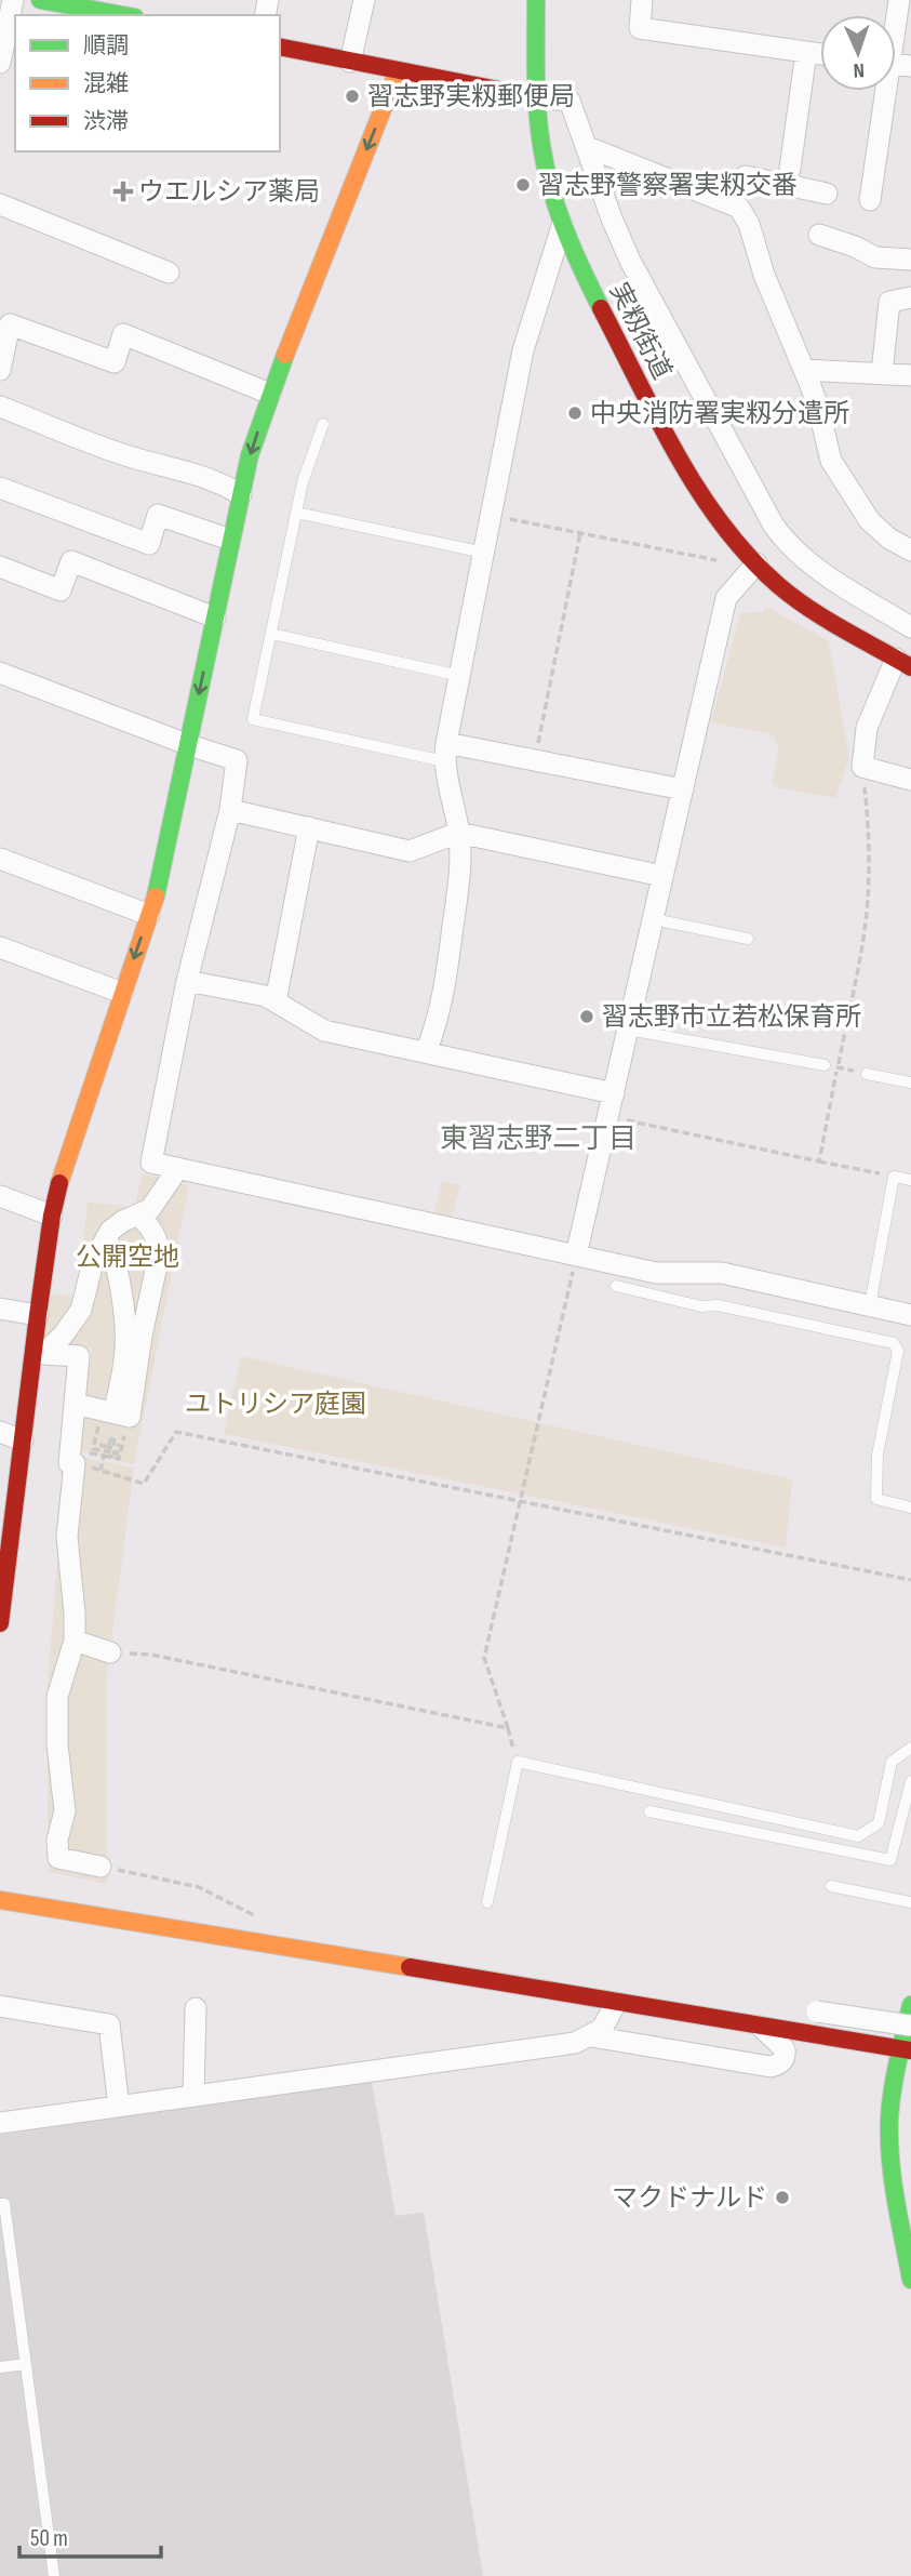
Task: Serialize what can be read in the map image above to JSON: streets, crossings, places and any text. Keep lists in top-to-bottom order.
{
  "streets": {
    "street": ["実籾街道"]
  },
  "districts": ["東習志野二丁目"],
  "parks": ["公開空地", "ユトリシア庭園"],
  "places": {
    "other": [
      "習志野実籾郵便局",
      "習志野警察署実籾交番",
      "中央消防署実籾分遣所",
      "習志野市立若松保育所",
      "マクドナルド"
    ],
    "health": ["ウエルシア薬局"]
  },
  "legend": ["順調", "混雑", "渋滞"],
  "scale_bar": "50 m",
  "north": "bottom"
}
